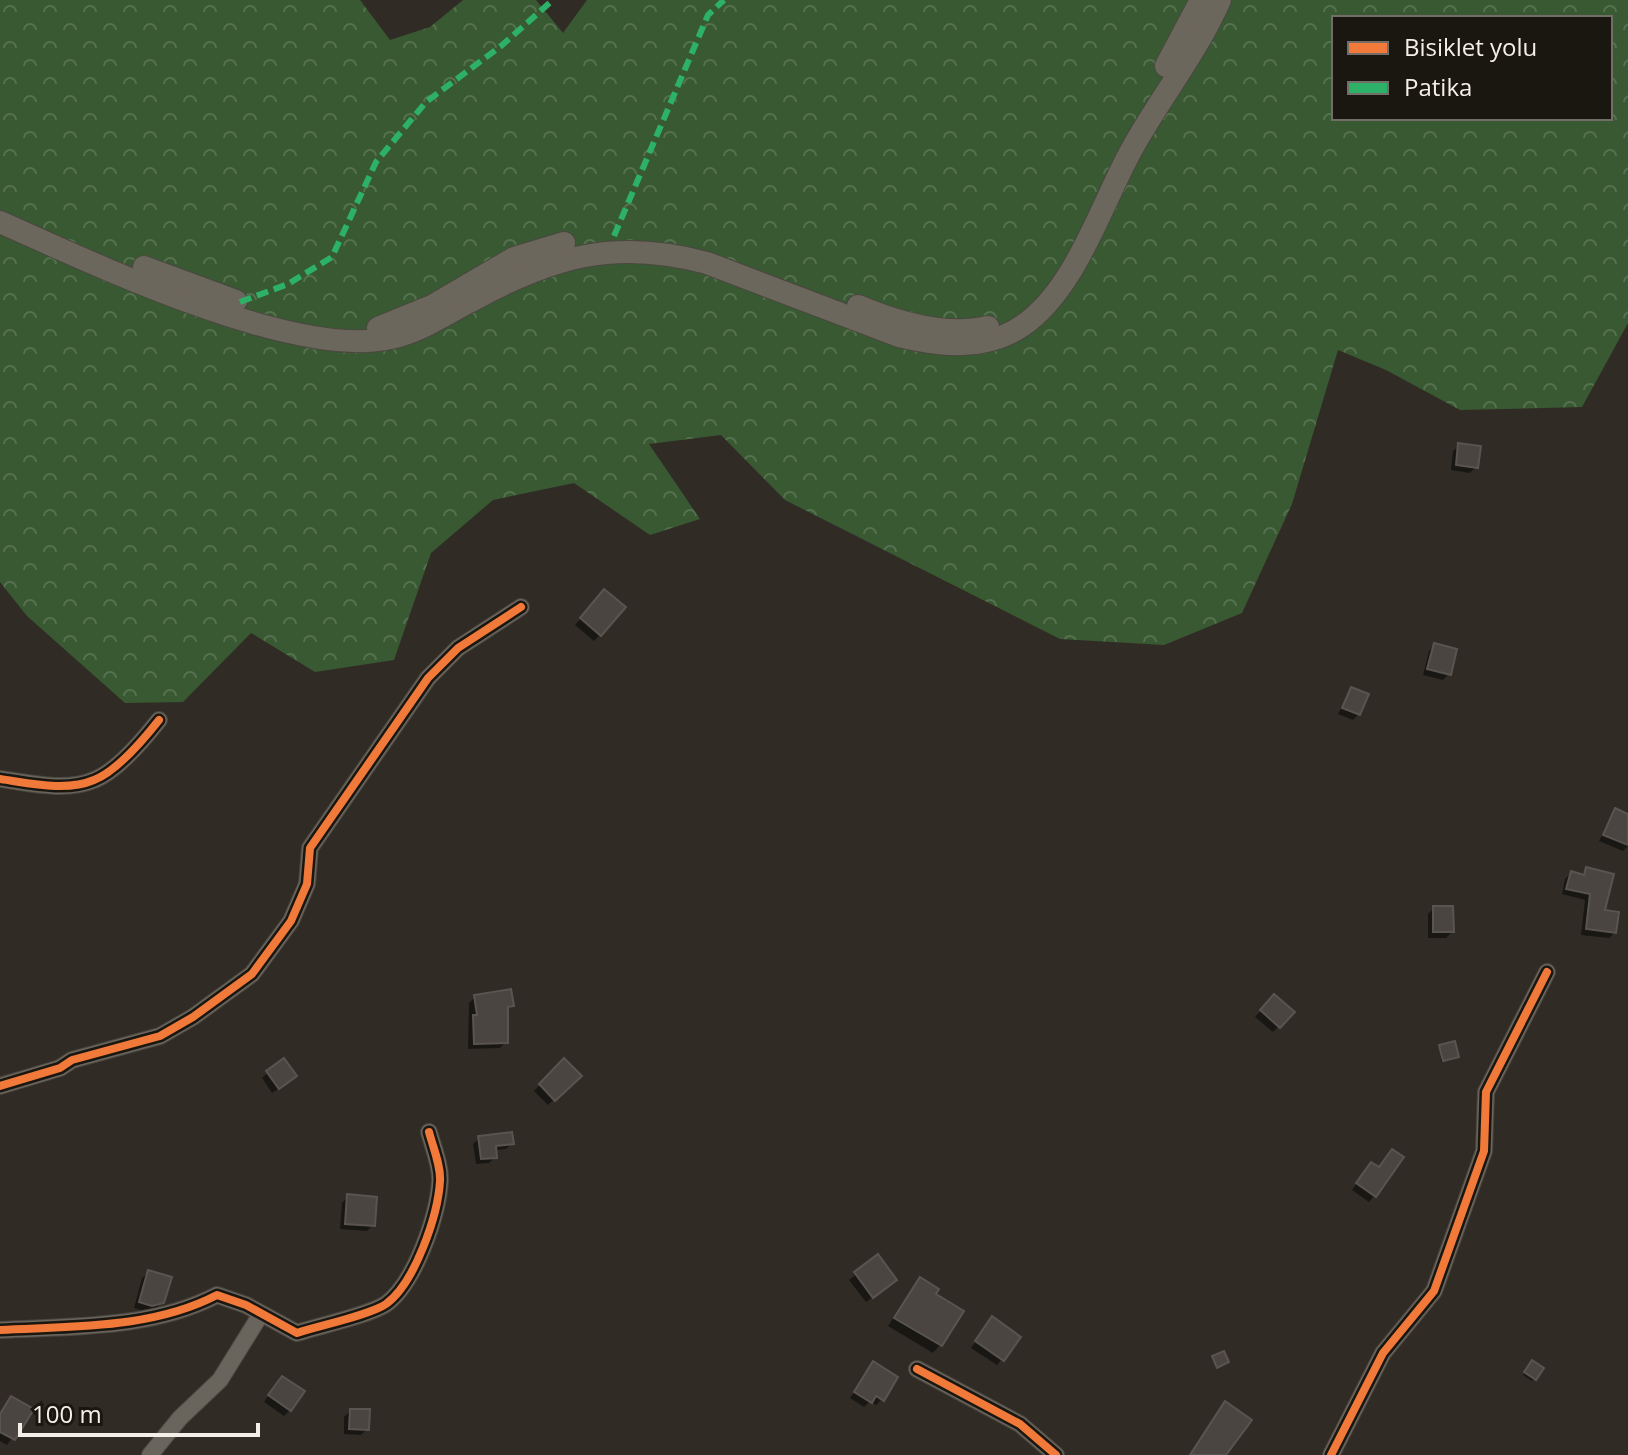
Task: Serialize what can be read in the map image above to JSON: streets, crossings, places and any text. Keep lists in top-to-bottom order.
{
  "legend": ["Bisiklet yolu", "Patika"],
  "scale_bar": "100 m"
}
